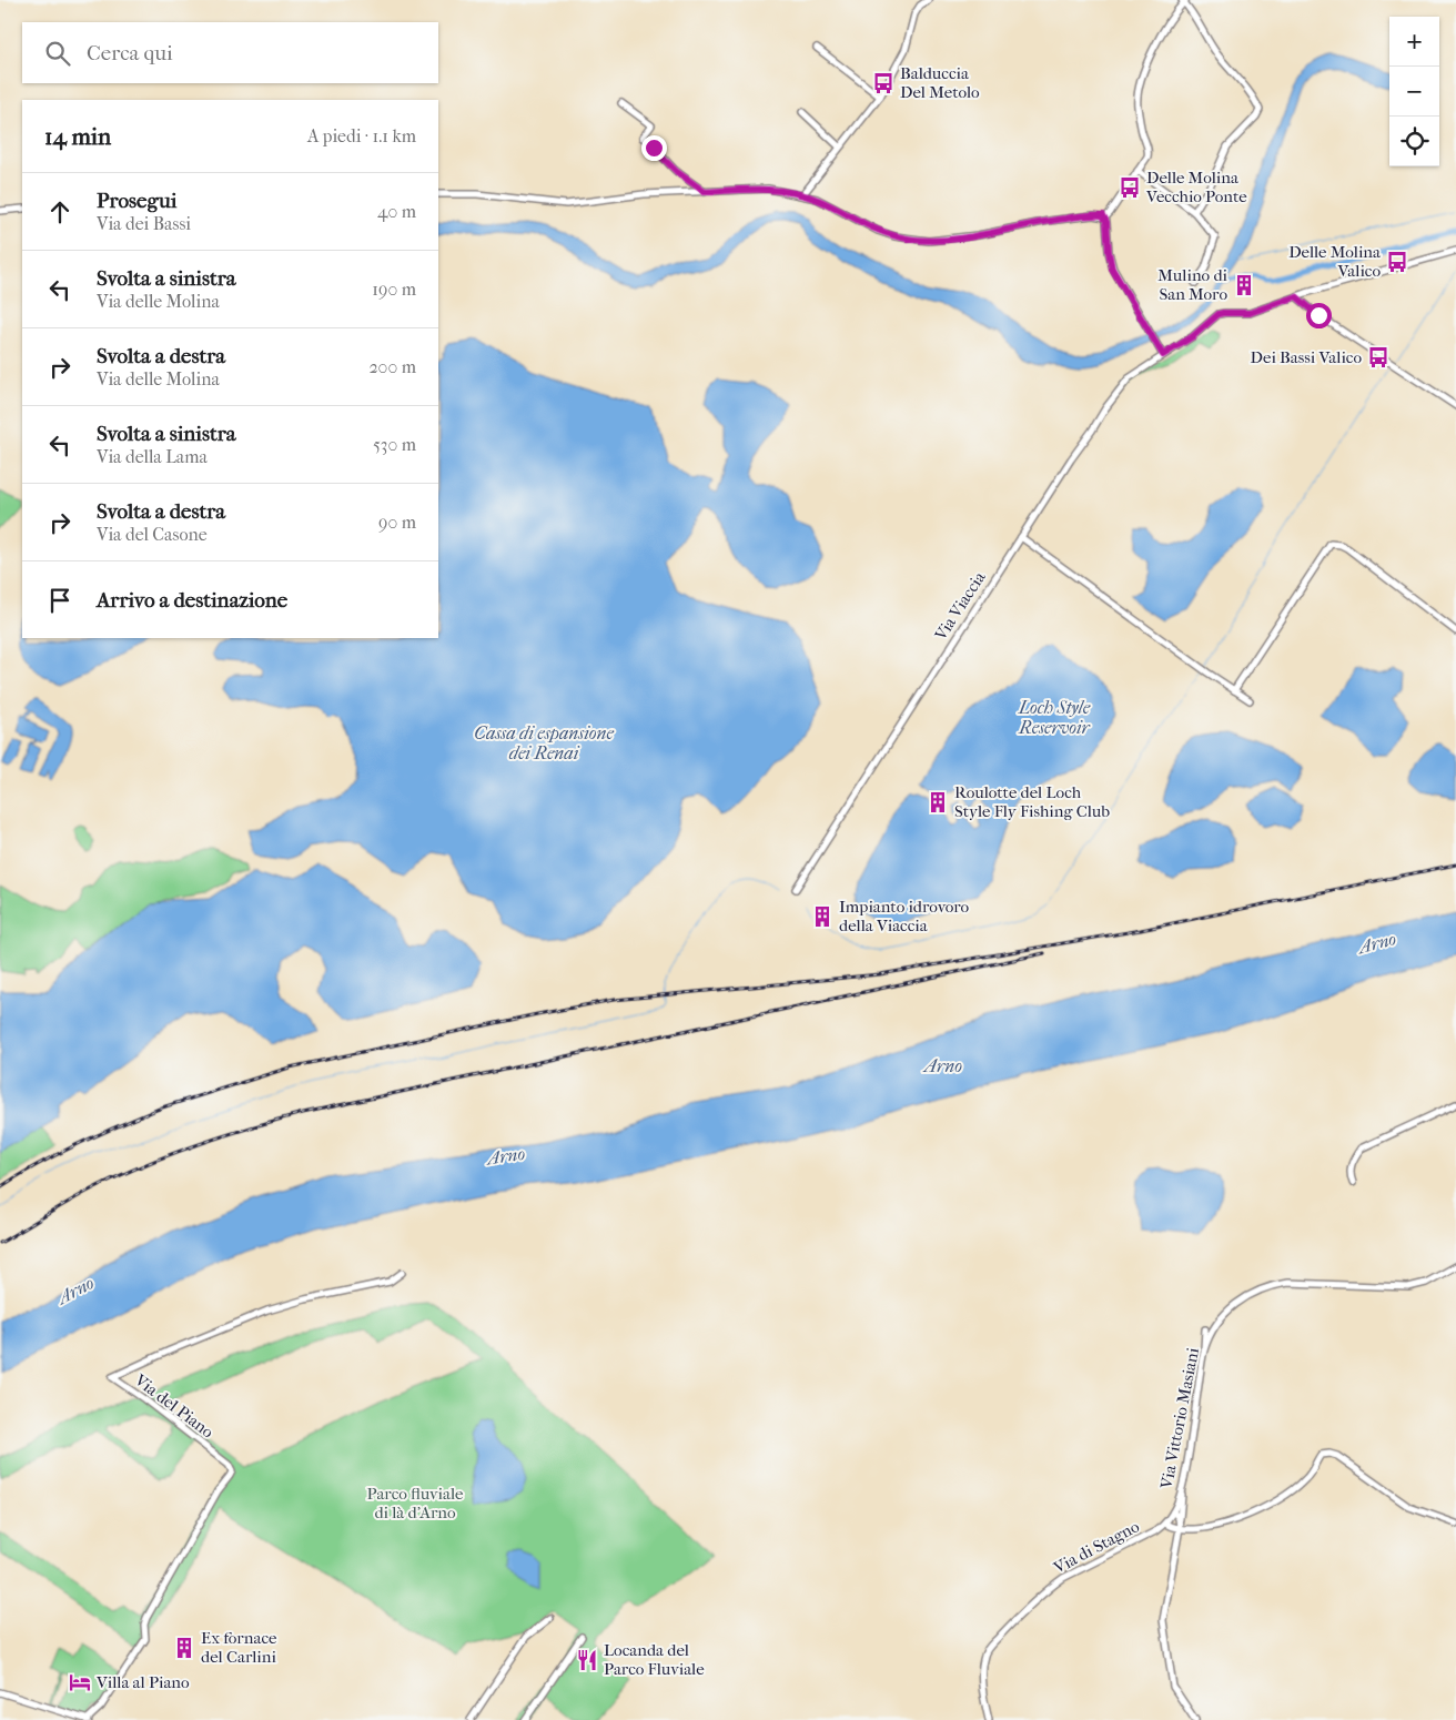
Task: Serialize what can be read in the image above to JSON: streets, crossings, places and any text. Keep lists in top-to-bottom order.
{
  "streets": {
    "street": [
      "Via Viaccia",
      "Via del Piano",
      "Via Vittorio Masiani",
      "Via di Stagno"
    ]
  },
  "crossings": [
    ["Via Vittorio Masiani", "Via di Stagno"]
  ],
  "water": ["Loch Style Reservoir", "Cassa di espansione dei Renai", "Arno"],
  "parks": ["Parco fluviale di là d'Arno"],
  "places": {
    "bus stop": [
      "Balduccia Del Metolo",
      "Delle Molina Vecchio Ponte",
      "Delle Molina Valico",
      "Dei Bassi Valico"
    ],
    "building": [
      "Mulino di San Moro",
      "Roulotte del Loch Style Fly Fishing Club",
      "Impianto idrovoro della Viaccia",
      "Ex fornace del Carlini"
    ],
    "restaurant": ["Locanda del Parco Fluviale"],
    "hotel": ["Villa al Piano"]
  },
  "page": {
    "map_buttons": ["+", "−"],
    "search": "Cerca qui",
    "heading": ["14 min", "A piedi · 1.1 km"],
    "list": [
      ["Prosegui", "Via dei Bassi", "40 m"],
      ["Svolta a sinistra", "Via delle Molina", "190 m"],
      ["Svolta a destra", "Via delle Molina", "200 m"],
      ["Svolta a sinistra", "Via della Lama", "530 m"],
      ["Svolta a destra", "Via del Casone", "90 m"],
      "Arrivo a destinazione"
    ]
  }
}
